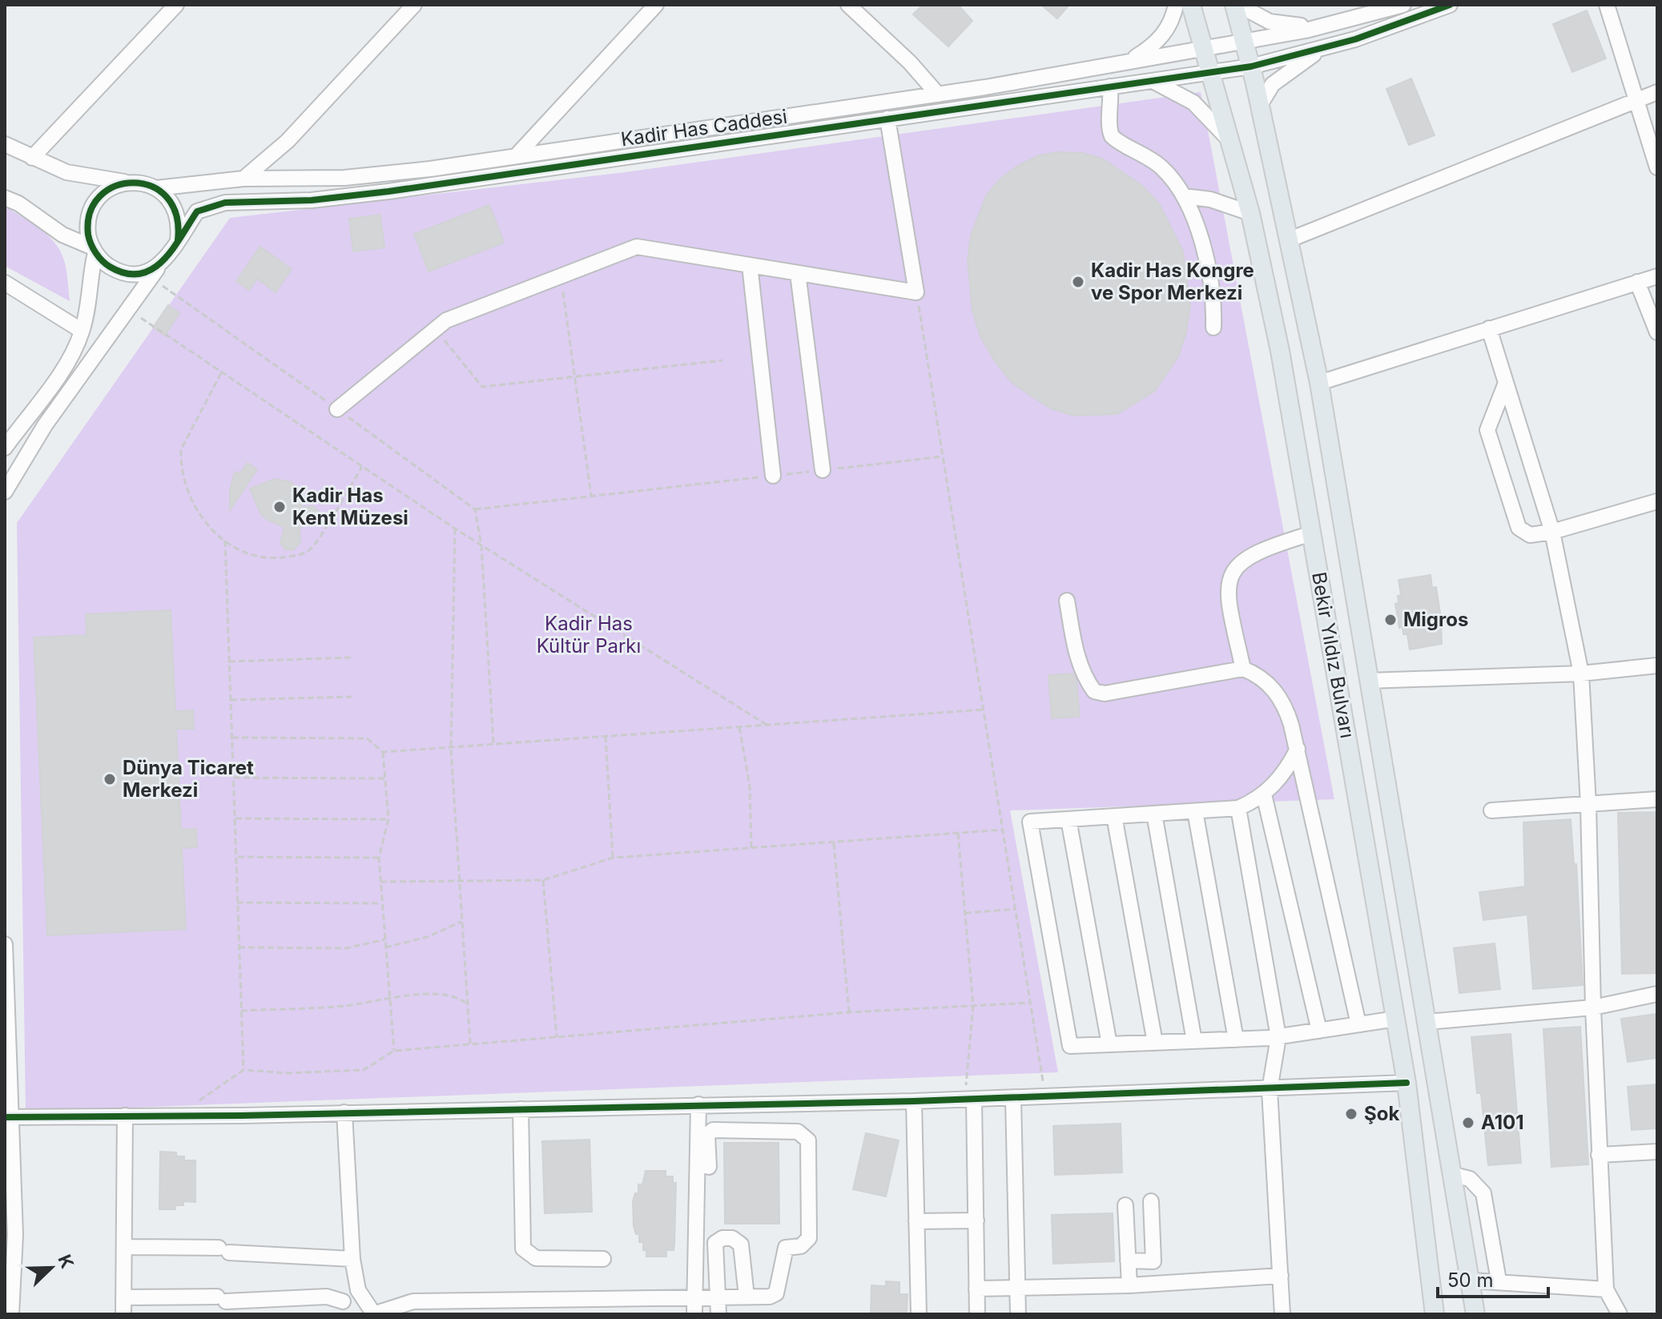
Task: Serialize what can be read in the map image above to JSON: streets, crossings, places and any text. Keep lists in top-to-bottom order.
{
  "streets": {
    "main road": ["Bekir Yıldız Bulvarı"],
    "street": ["Kadir Has Caddesi"]
  },
  "crossings": [
    ["Kadir Has Caddesi", "Bekir Yıldız Bulvarı"]
  ],
  "parks": ["Kadir Has Kültür Parkı"],
  "places": [
    "Kadir Has Kongre ve Spor Merkezi",
    "Kadir Has Kent Müzesi",
    "Migros",
    "Dünya Ticaret Merkezi",
    "Şok",
    "A101"
  ],
  "scale_bar": "50 m",
  "north": "top right"
}
